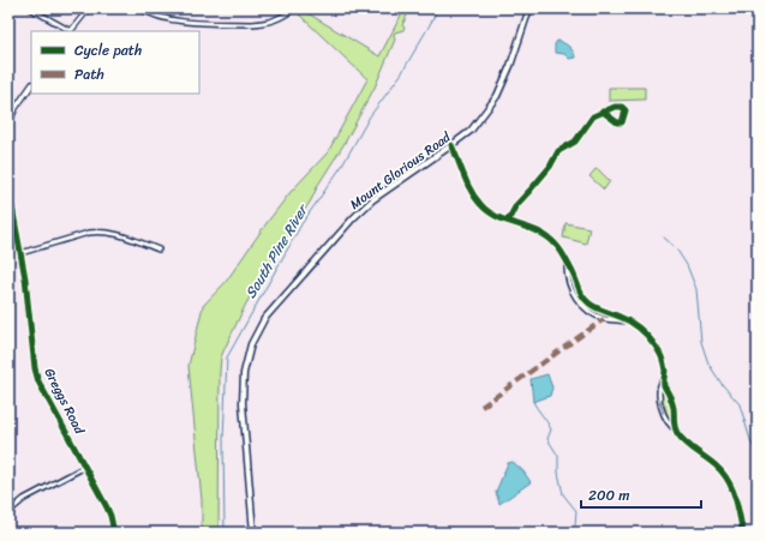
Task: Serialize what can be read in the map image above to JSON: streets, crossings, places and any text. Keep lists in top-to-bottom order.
{
  "streets": {
    "main road": ["Mount Glorious Road"],
    "street": ["Greggs Road"]
  },
  "water": ["South Pine River"],
  "legend": ["Cycle path", "Path"],
  "scale_bar": "200 m"
}
